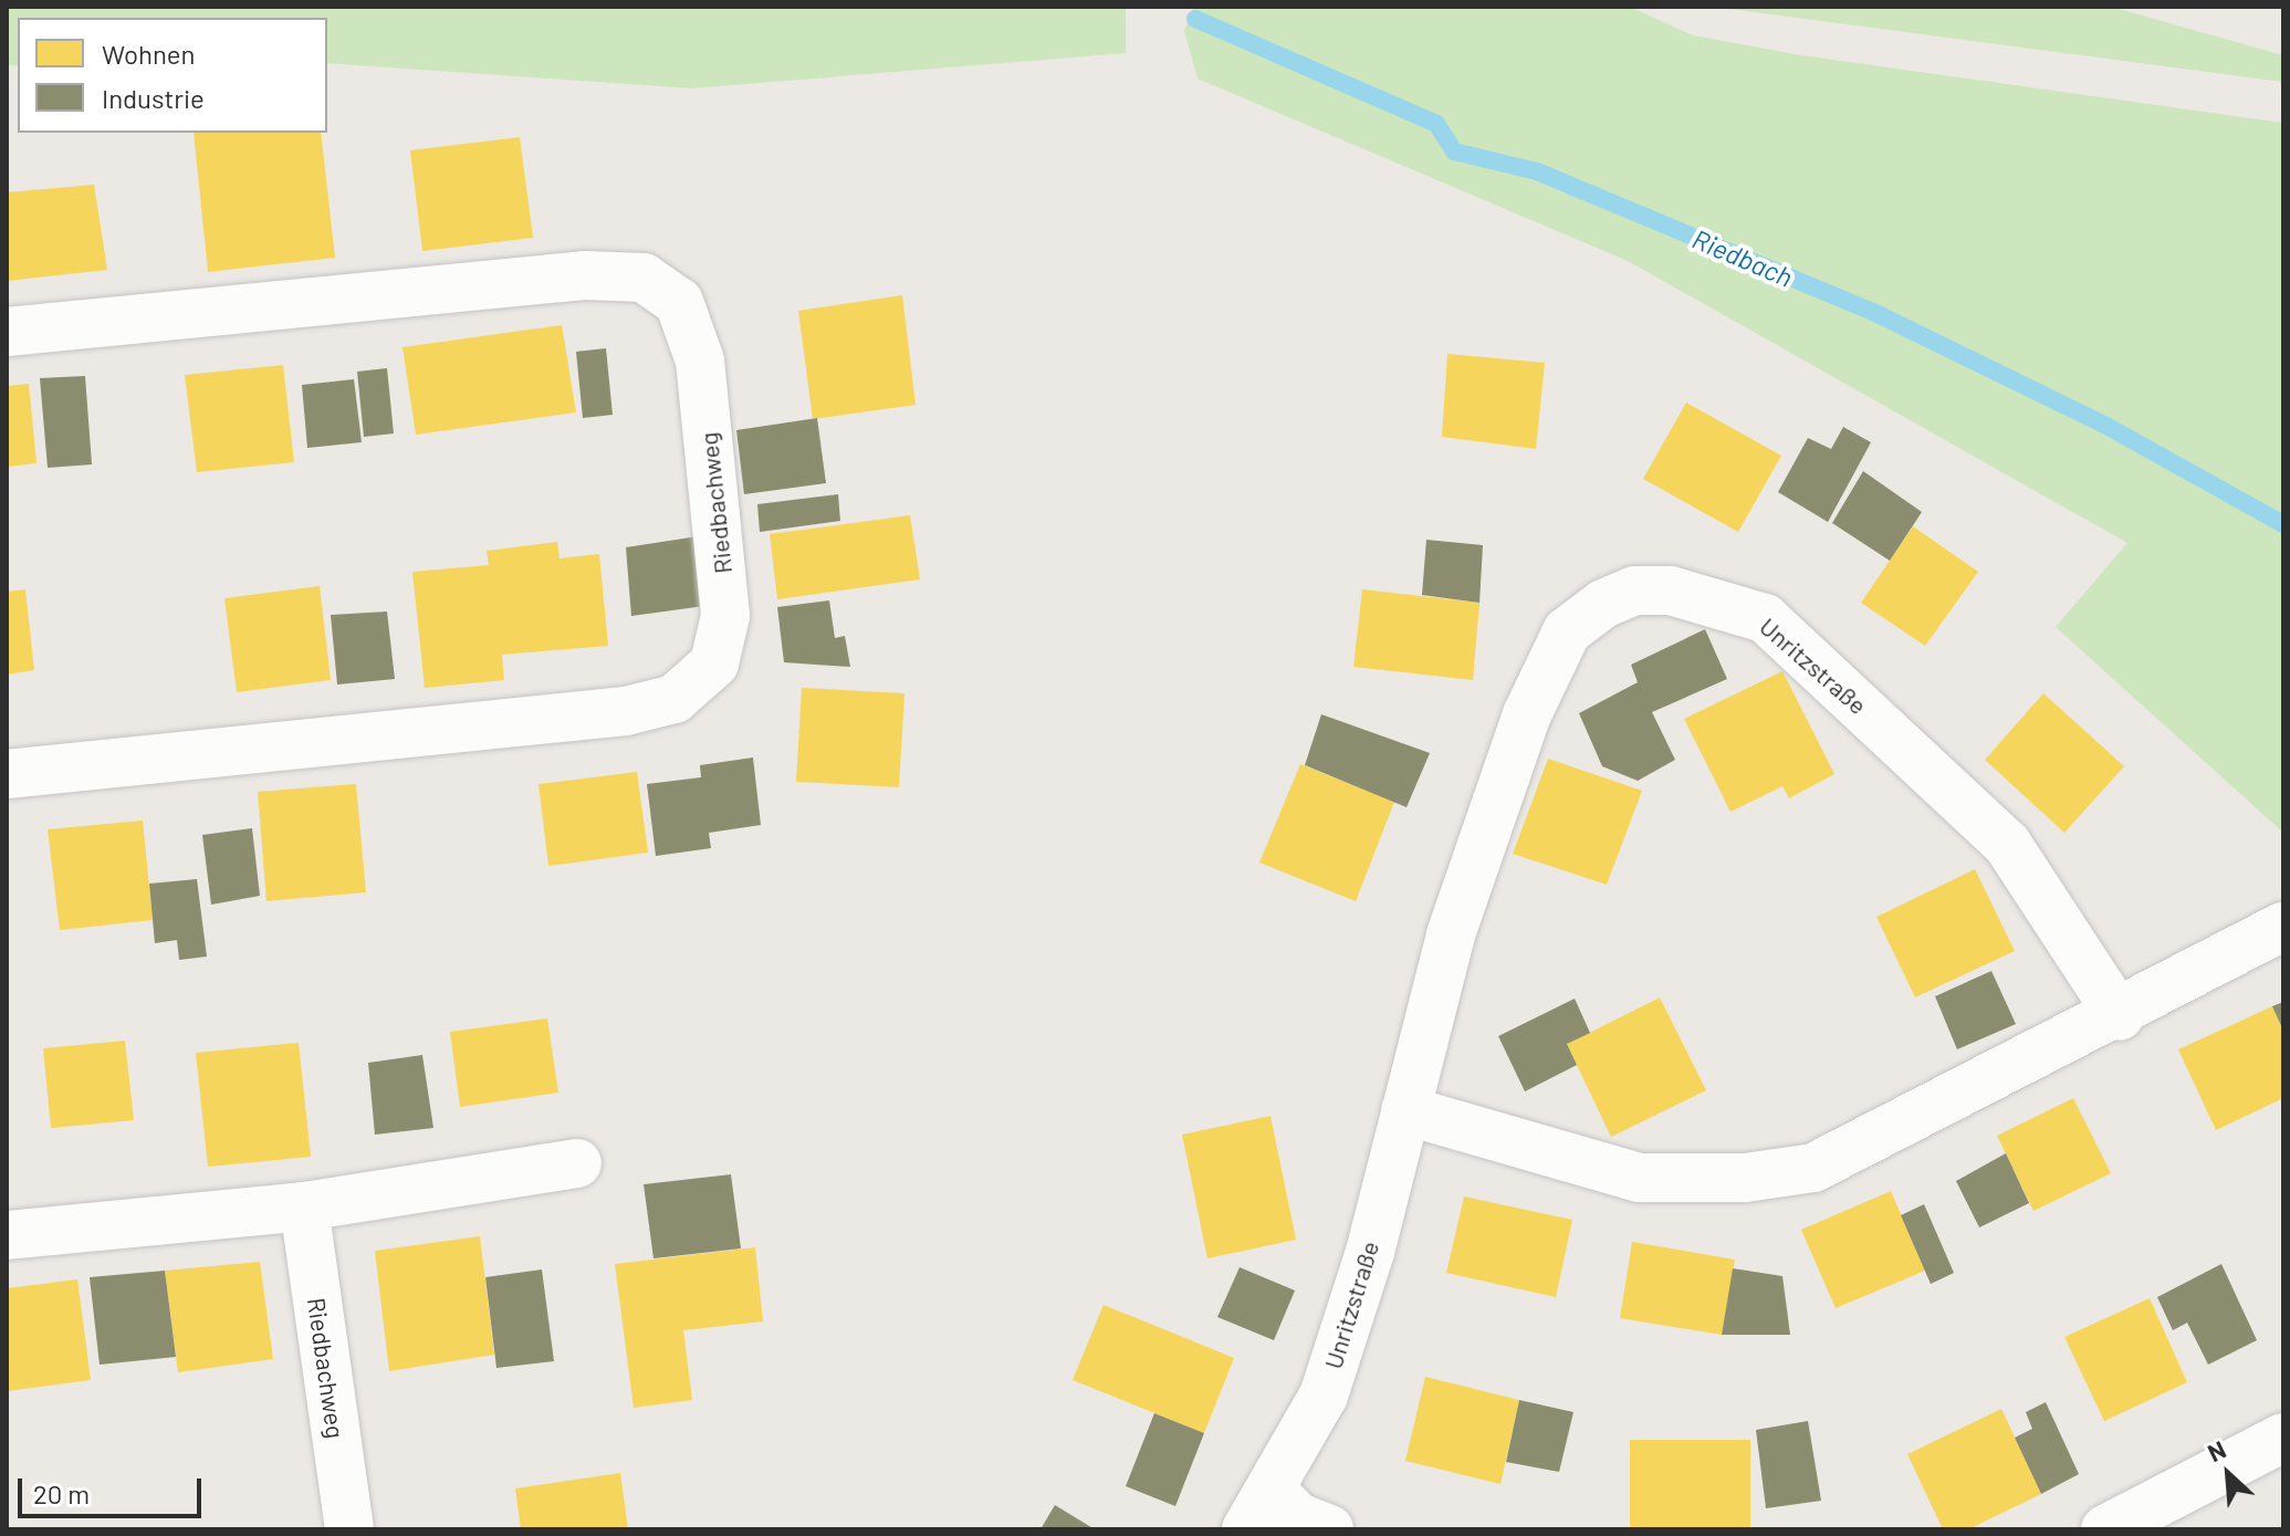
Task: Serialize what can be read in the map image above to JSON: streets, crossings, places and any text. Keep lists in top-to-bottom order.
{
  "streets": {
    "street": ["Riedbachweg", "Unritzstraße"]
  },
  "water": ["Riedbach"],
  "legend": ["Wohnen", "Industrie"],
  "scale_bar": "20 m",
  "north": "top left"
}
